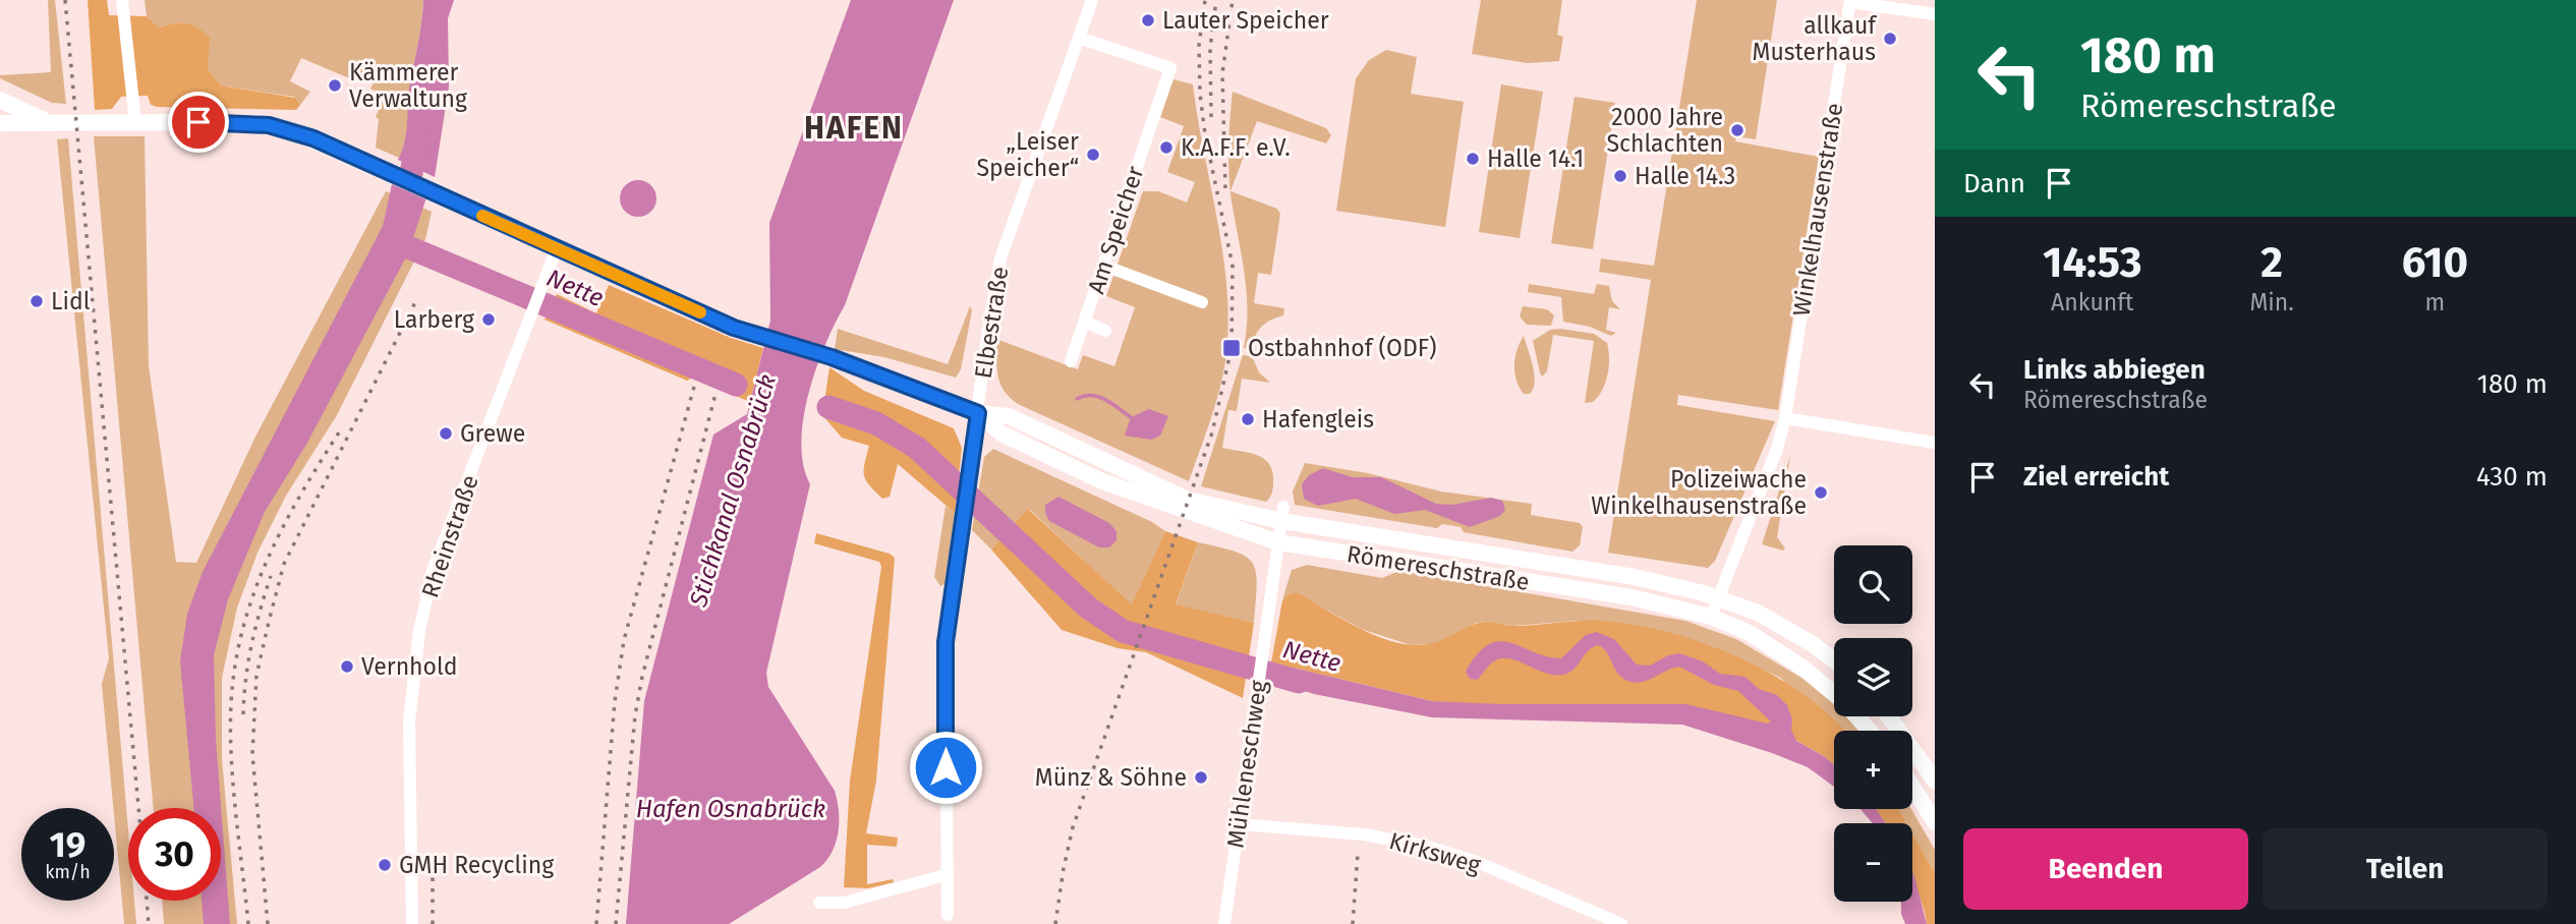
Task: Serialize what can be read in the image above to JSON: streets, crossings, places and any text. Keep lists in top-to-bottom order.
{
  "streets": {
    "main road": ["Römereschstraße"],
    "street": [
      "Winkelhausenstraße",
      "Am Speicher",
      "Elbestraße",
      "Rheinstraße",
      "Mühleneschweg",
      "Kirksweg"
    ]
  },
  "crossings": [
    ["Winkelhausenstraße", "Römereschstraße"],
    ["Am Speicher", "Elbestraße"],
    ["Elbestraße", "Römereschstraße"],
    ["Rheinstraße", "Römereschstraße"],
    ["Römereschstraße", "Mühleneschweg"],
    ["Mühleneschweg", "Kirksweg"]
  ],
  "districts": ["HAFEN"],
  "water": ["Nette", "Stichkanal Osnabrück", "Hafen Osnabrück"],
  "places": {
    "other": [
      "Lauter Speicher",
      "allkauf Musterhaus",
      "Kämmerer Verwaltung",
      "2000 Jahre Schlachten",
      "K.A.F.F. e.V.",
      "„Leiser Speicher“",
      "Halle 14.1",
      "Halle 14.3",
      "Lidl",
      "Larberg",
      "Hafengleis",
      "Grewe",
      "Polizeiwache Winkelhausenstraße",
      "Vernhold",
      "Münz & Söhne",
      "GMH Recycling"
    ],
    "transit": ["Ostbahnhof (ODF)"]
  },
  "page": {
    "turn": ["180 m", "Römereschstraße"],
    "then": "Dann",
    "eta": [
      "14:53",
      "Ankunft",
      "2",
      "Min.",
      "610",
      "m"
    ],
    "list": [
      {
        "name": "Links abbiegen",
        "note": "Römereschstraße",
        "value": "180 m"
      },
      {
        "name": "Ziel erreicht",
        "value": "430 m"
      }
    ],
    "map_buttons": ["+", "−"],
    "speed": "19 km/h",
    "limit": "30",
    "buttons": ["Beenden", "Teilen"]
  }
}
